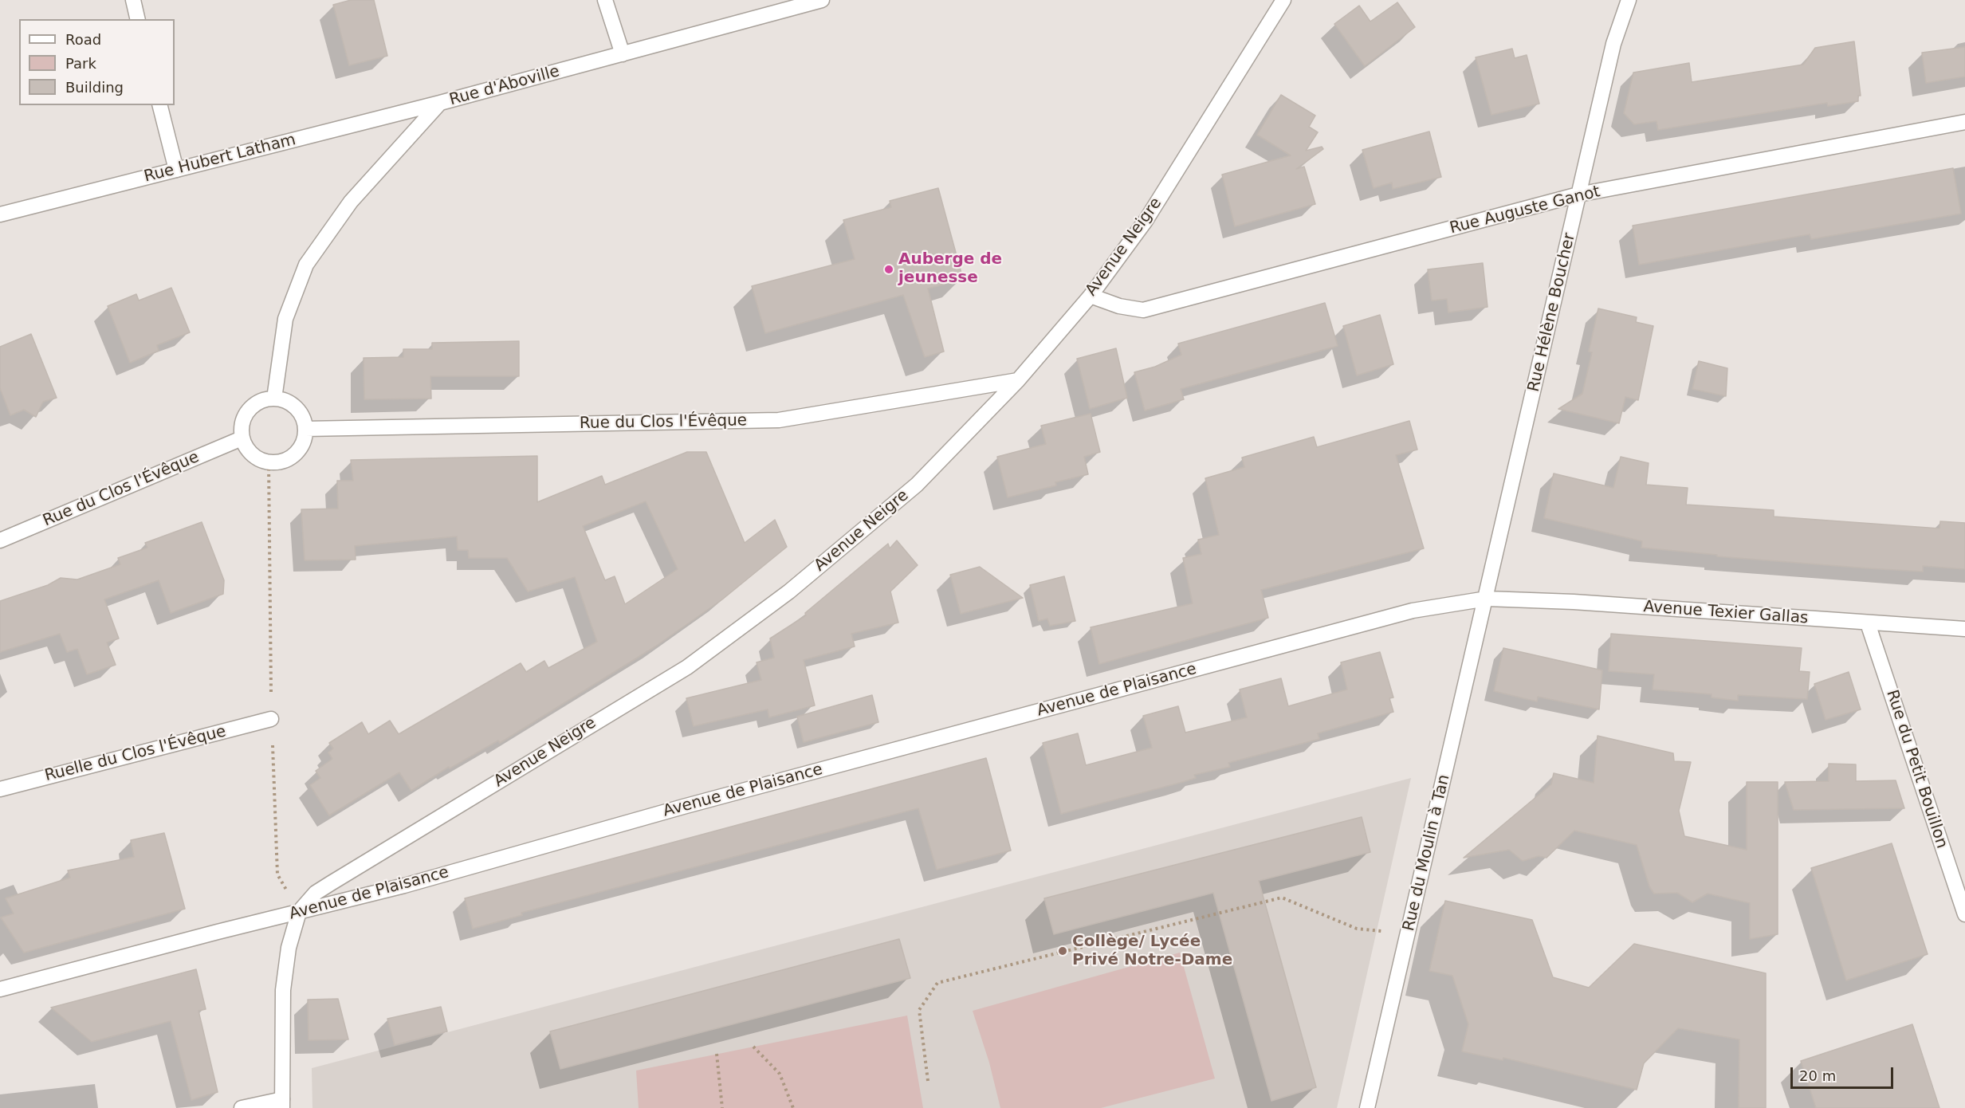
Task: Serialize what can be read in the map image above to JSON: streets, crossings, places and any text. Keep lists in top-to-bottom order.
{
  "streets": {
    "street": [
      "Rue d'Aboville",
      "Rue Hubert Latham",
      "Rue Auguste Ganot",
      "Avenue Neigre",
      "Rue Hélène Boucher",
      "Rue du Clos l'Évêque",
      "Avenue Texier Gallas",
      "Avenue de Plaisance",
      "Ruelle du Clos l'Évêque",
      "Rue du Petit Bouillon",
      "Rue du Moulin à Tan"
    ]
  },
  "crossings": [
    ["Rue d'Aboville", "Rue Hubert Latham"],
    ["Rue d'Aboville", "Rue du Clos l'Évêque"],
    ["Rue Auguste Ganot", "Avenue Neigre"],
    ["Rue Auguste Ganot", "Rue Hélène Boucher"],
    ["Avenue Neigre", "Rue du Clos l'Évêque"],
    ["Avenue Neigre", "Avenue de Plaisance"],
    ["Rue Hélène Boucher", "Avenue Texier Gallas"],
    ["Rue Hélène Boucher", "Avenue de Plaisance"],
    ["Rue Hélène Boucher", "Rue du Moulin à Tan"],
    ["Avenue Texier Gallas", "Avenue de Plaisance"],
    ["Avenue Texier Gallas", "Rue du Petit Bouillon"],
    ["Avenue Texier Gallas", "Rue du Moulin à Tan"],
    ["Avenue de Plaisance", "Rue du Moulin à Tan"]
  ],
  "places": ["Auberge de jeunesse", "Collège/ Lycée Privé Notre-Dame"],
  "legend": ["Road", "Park", "Building"],
  "scale_bar": "20 m"
}
